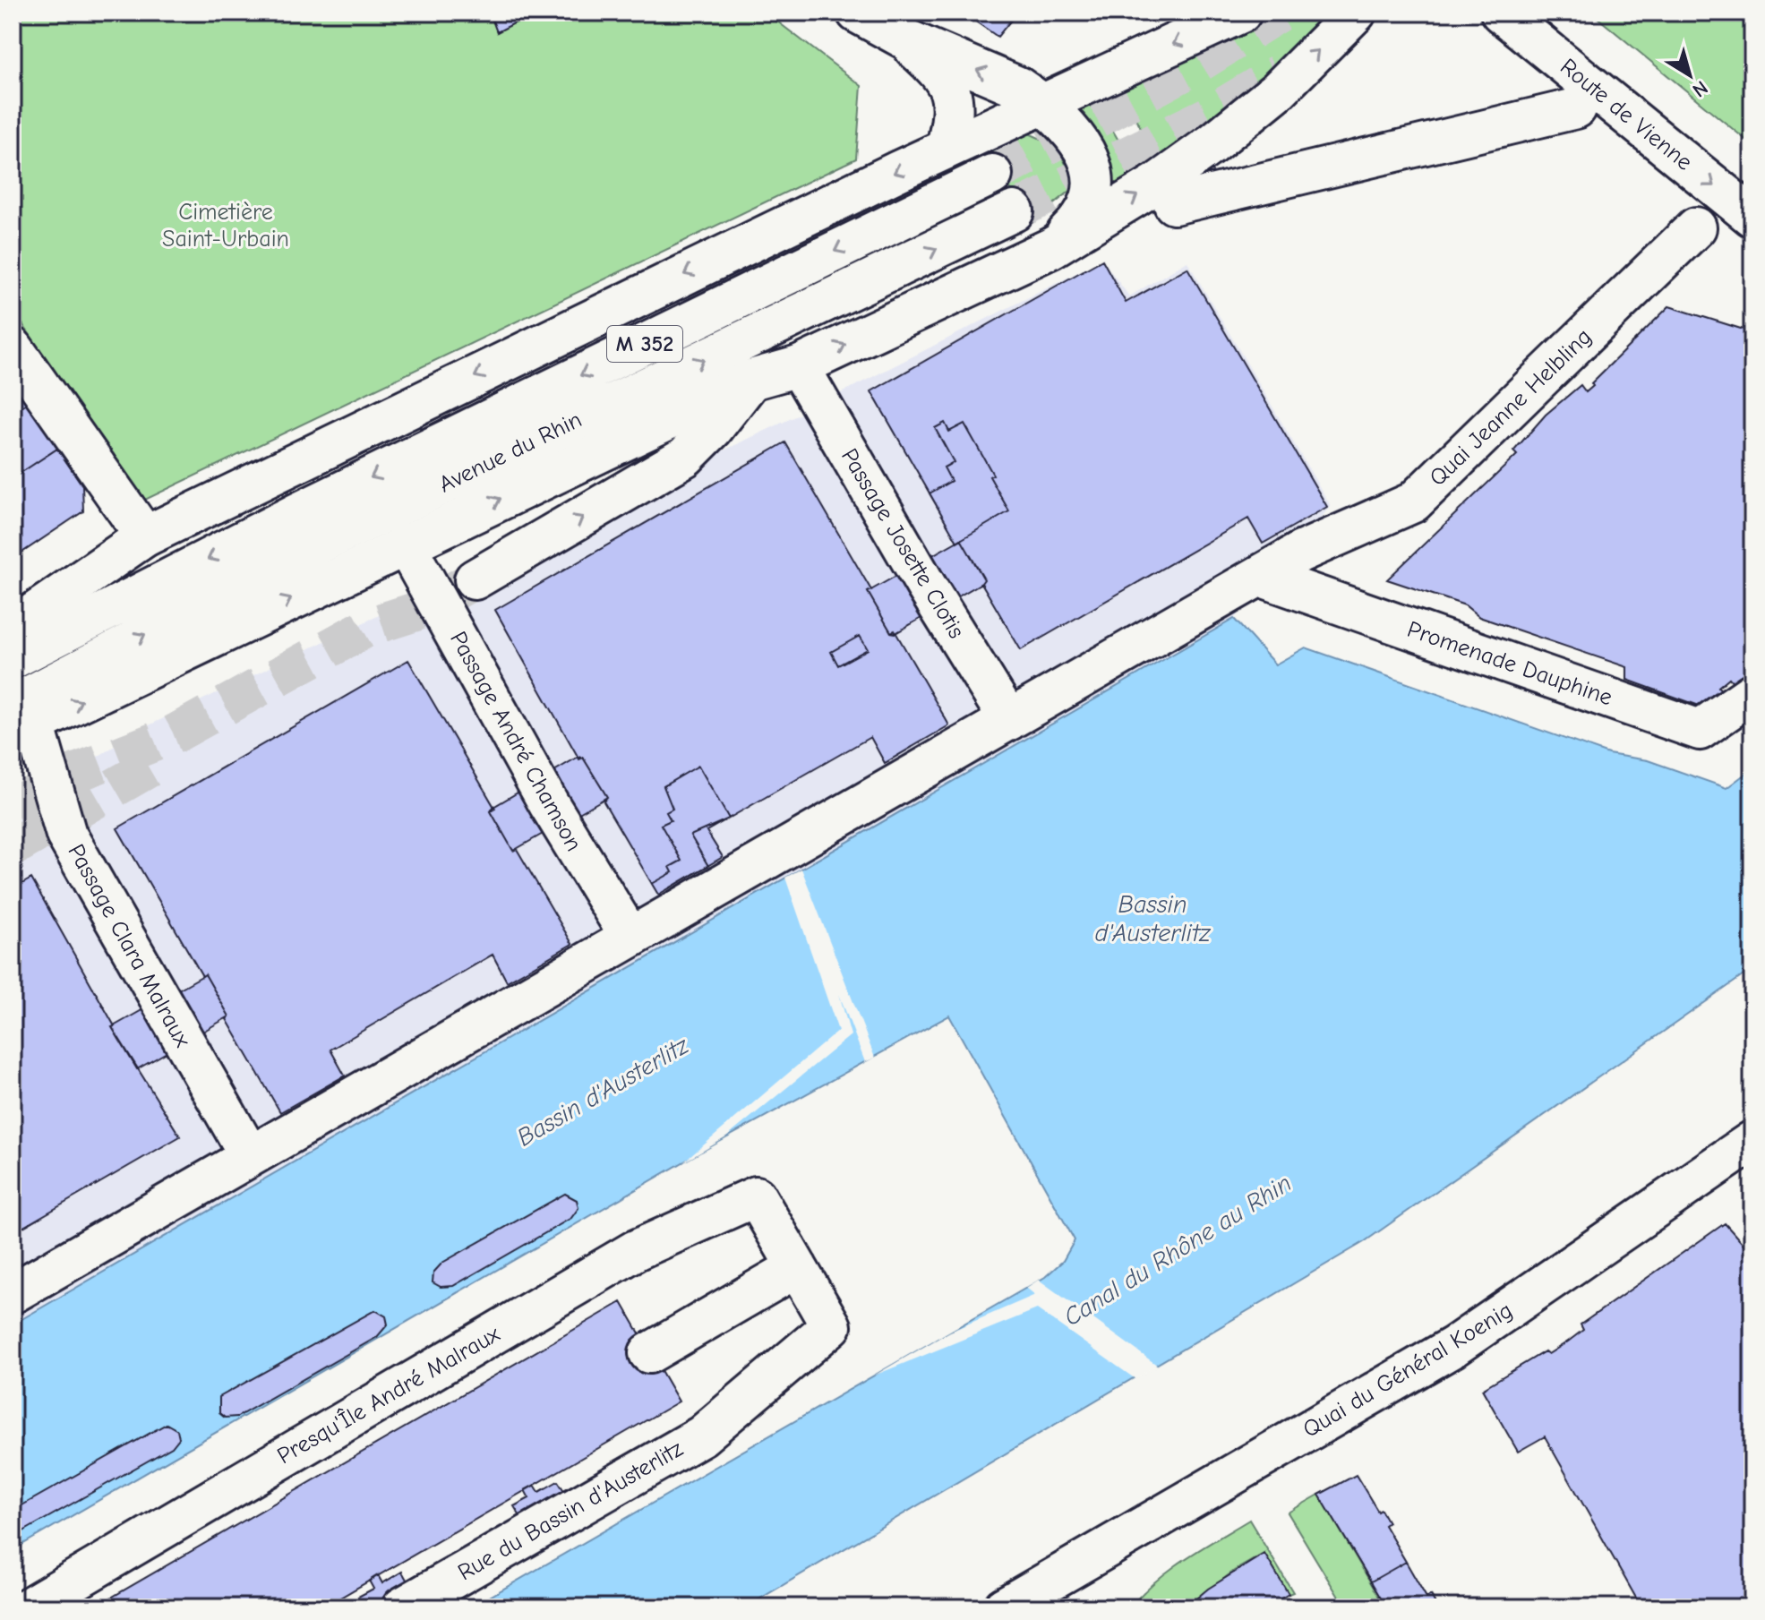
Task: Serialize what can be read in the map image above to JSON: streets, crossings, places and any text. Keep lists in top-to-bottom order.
{
  "streets": {
    "main road": [
      "Route de Vienne",
      "M 352",
      "Quai Jeanne Helbling",
      "Avenue du Rhin",
      "Passage Josette Clotis",
      "Promenade Dauphine",
      "Passage André Chamson",
      "Passage Clara Malraux",
      "Quai du Général Koenig",
      "Presqu'Île André Malraux",
      "Rue du Bassin d'Austerlitz"
    ]
  },
  "crossings": [
    ["Quai Jeanne Helbling", "Passage Josette Clotis"],
    ["Quai Jeanne Helbling", "Promenade Dauphine"],
    ["Quai Jeanne Helbling", "Passage André Chamson"],
    ["Quai Jeanne Helbling", "Passage Clara Malraux"],
    ["Avenue du Rhin", "Passage Clara Malraux"],
    ["Presqu'Île André Malraux", "Rue du Bassin d'Austerlitz"]
  ],
  "one_way": ["Route de Vienne"],
  "water": ["Bassin d'Austerlitz", "Canal du Rhône au Rhin"],
  "parks": ["Cimetière Saint-Urbain"],
  "north": "bottom right"
}
